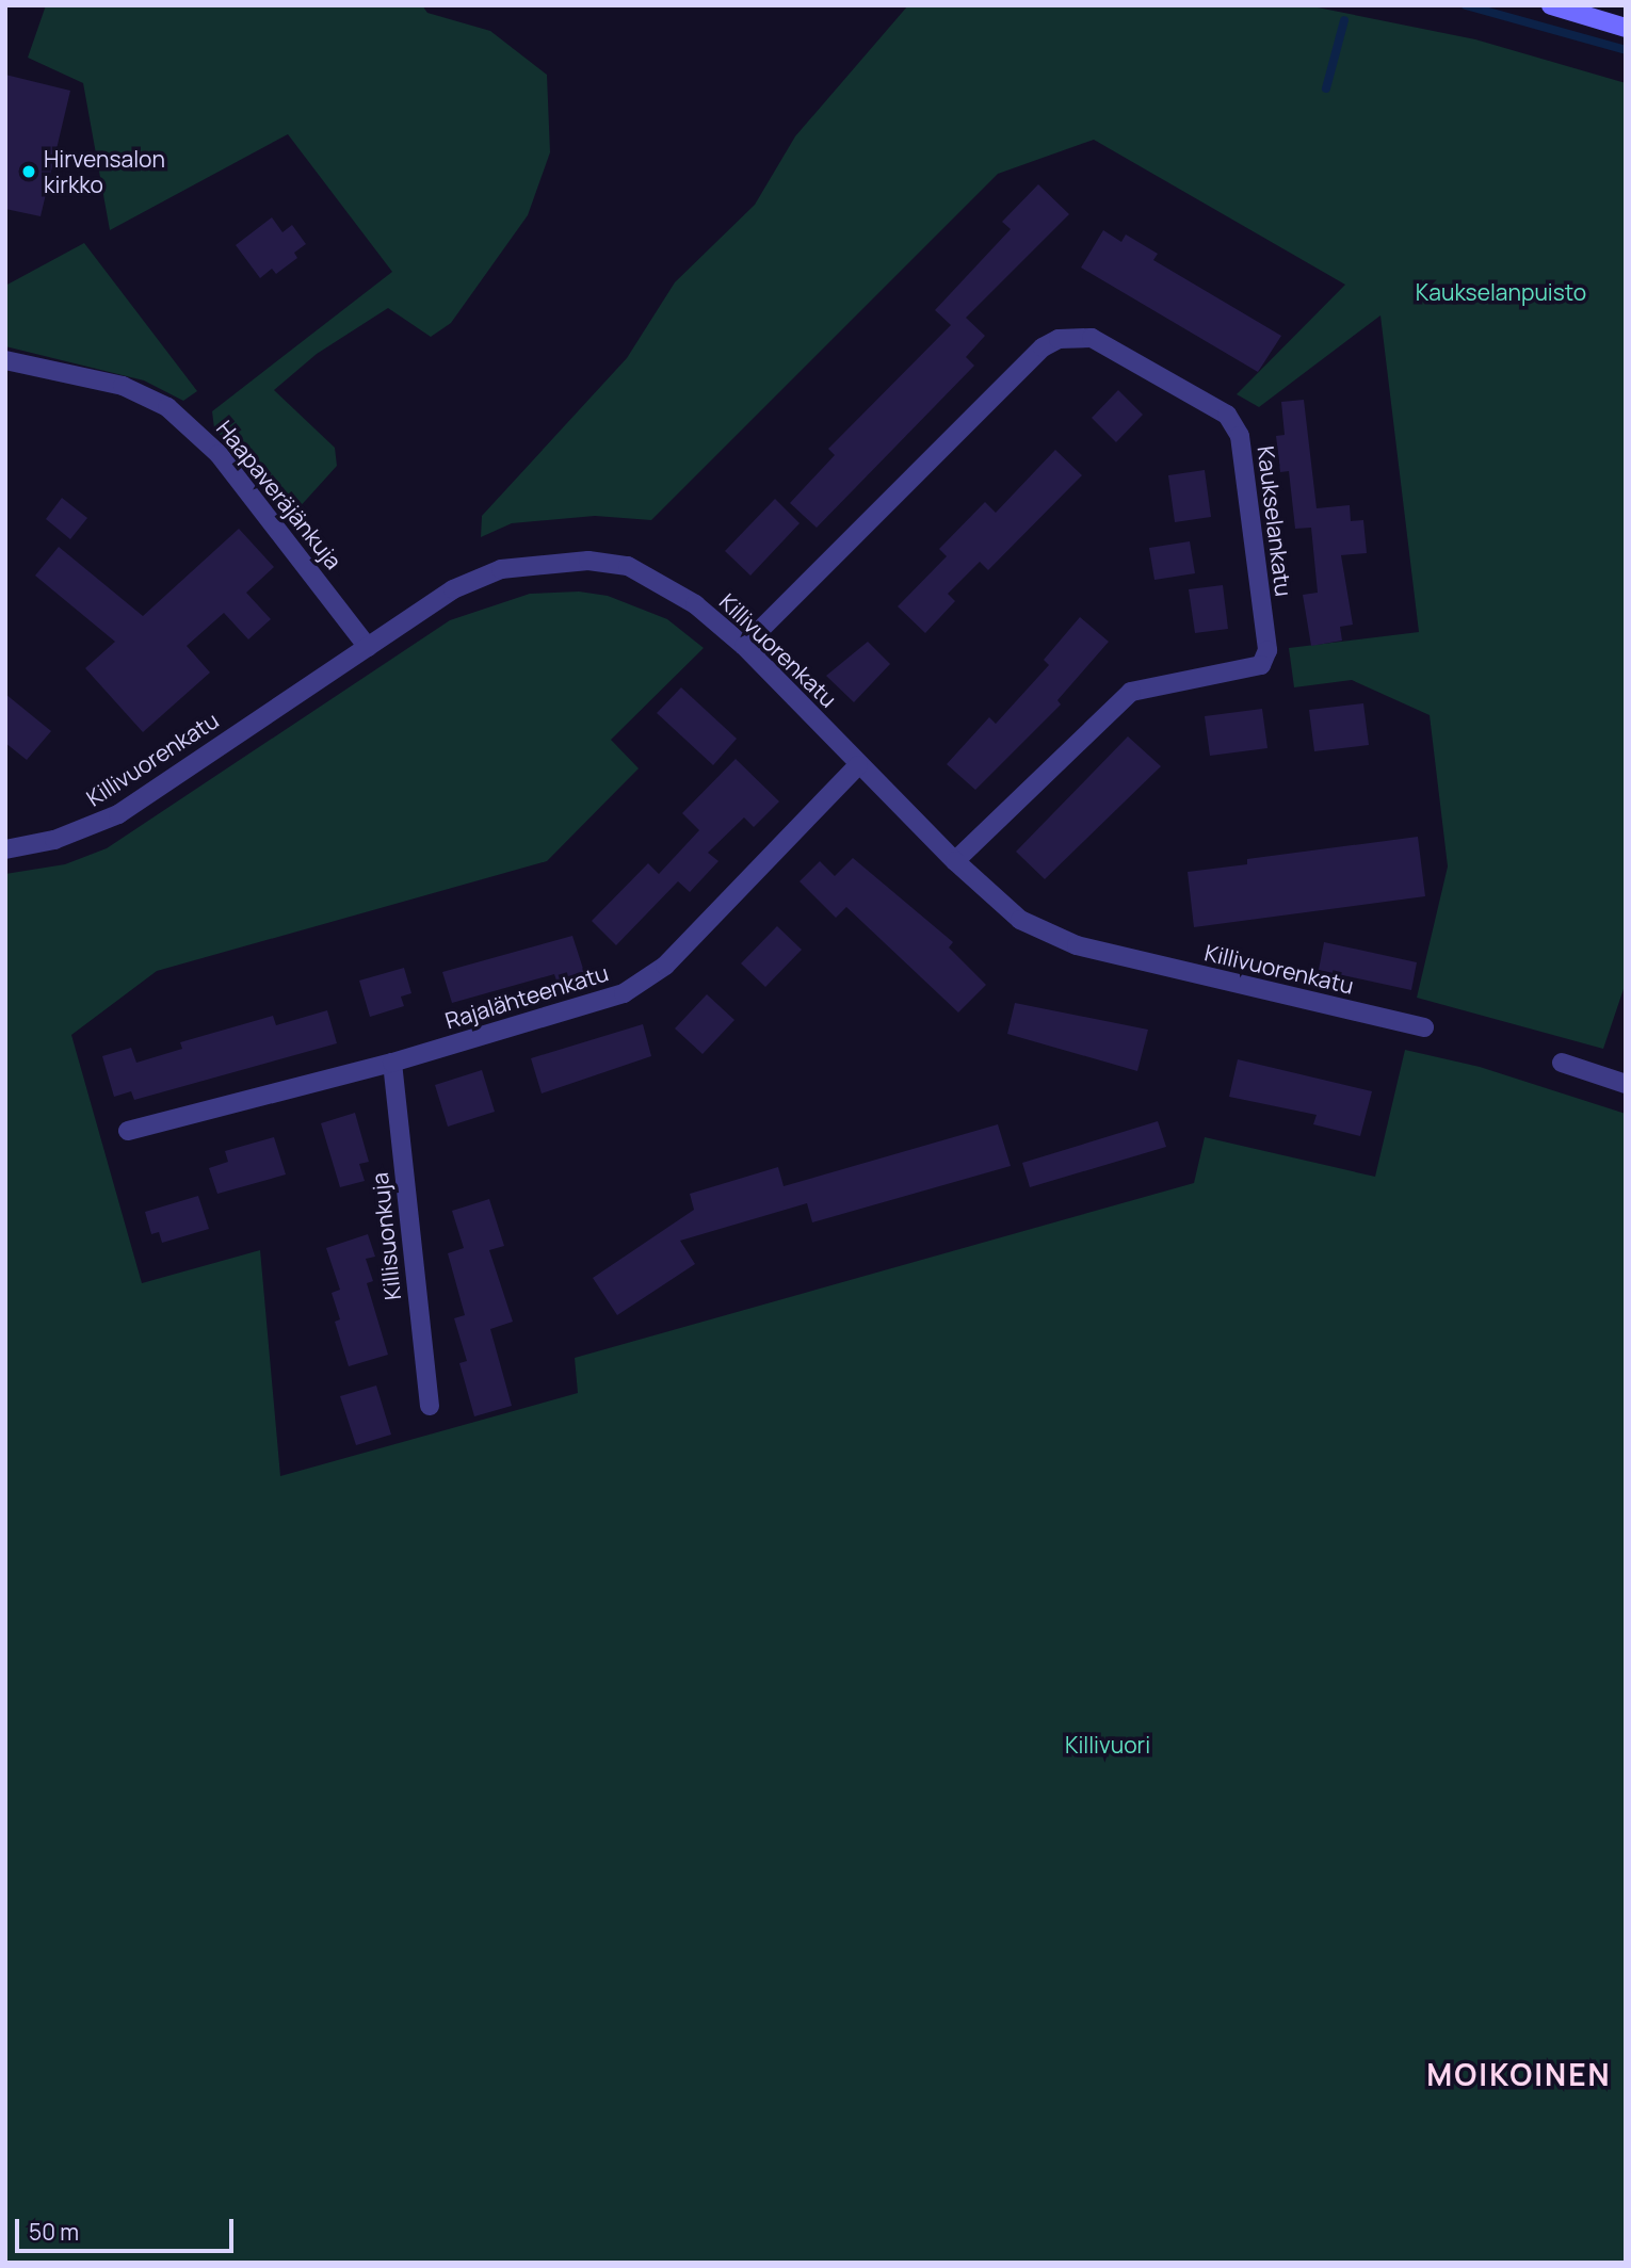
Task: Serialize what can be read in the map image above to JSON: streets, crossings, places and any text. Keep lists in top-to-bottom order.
{
  "streets": {
    "street": [
      "Haapaveräjänkuja",
      "Kaukselankatu",
      "Killivuorenkatu",
      "Rajalähteenkatu",
      "Killisuonkuja"
    ]
  },
  "crossings": [
    ["Haapaveräjänkuja", "Killivuorenkatu"],
    ["Kaukselankatu", "Killivuorenkatu"],
    ["Killivuorenkatu", "Rajalähteenkatu"],
    ["Rajalähteenkatu", "Killisuonkuja"]
  ],
  "districts": ["MOIKOINEN"],
  "parks": ["Kaukselanpuisto", "Killivuori"],
  "places": ["Hirvensalon kirkko"],
  "scale_bar": "50 m"
}
